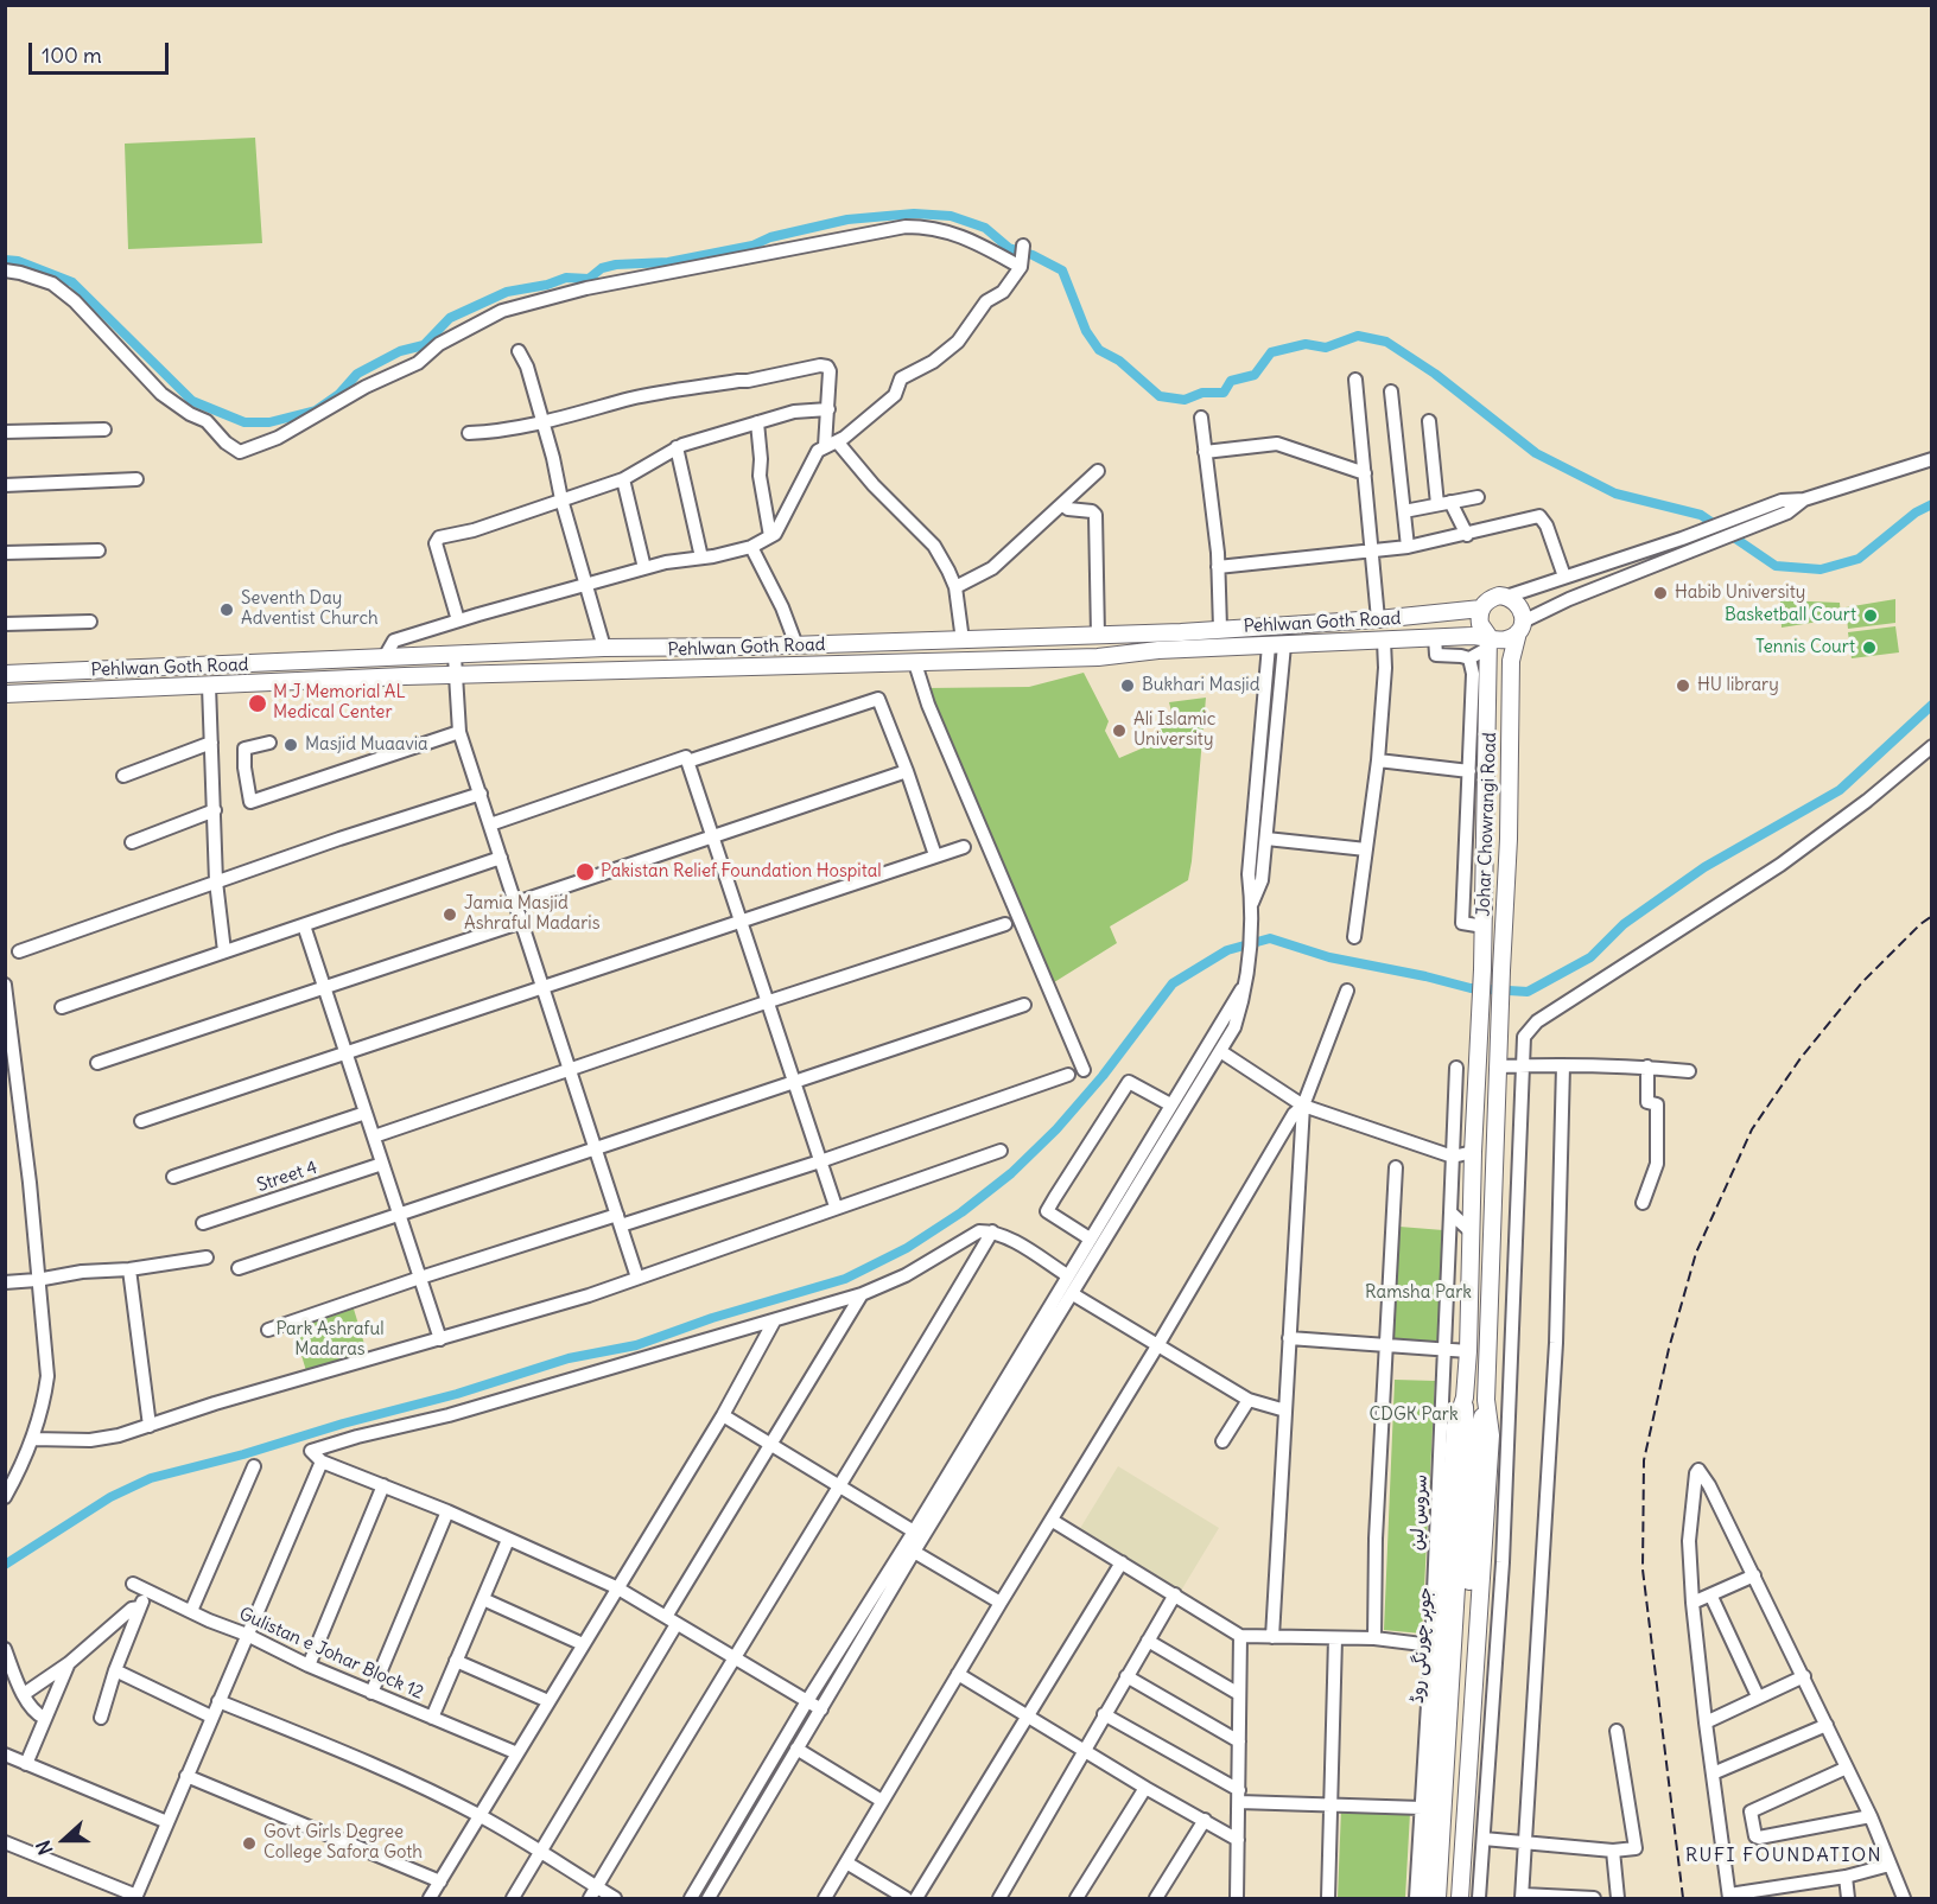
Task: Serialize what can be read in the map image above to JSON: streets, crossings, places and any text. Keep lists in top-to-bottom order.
{
  "streets": {
    "main road": ["Pehlwan Goth Road", "Johar Chowrangi Road", "جوہر چورنگی روڈ"],
    "street": ["Street 4", "سروس لین", "Gulistan e Johar Block 12"]
  },
  "crossings": [
    ["Pehlwan Goth Road", "Johar Chowrangi Road"],
    ["Johar Chowrangi Road", "جوہر چورنگی روڈ"],
    ["سروس لین", "جوہر چورنگی روڈ"]
  ],
  "districts": ["RUFI FOUNDATION"],
  "parks": ["Ramsha Park", "Park Ashraful Madaras", "CDGK Park"],
  "places": [
    "Habib University",
    "Seventh Day Adventist Church",
    "Basketball Court",
    "Tennis Court",
    "Bukhari Masjid",
    "HU library",
    "M J Memorial AL Medical Center",
    "Ali Islamic University",
    "Masjid Muaavia",
    "Pakistan Relief Foundation Hospital",
    "Jamia Masjid Ashraful Madaris",
    "Govt Girls Degree College Safora Goth"
  ],
  "scale_bar": "100 m",
  "north": "left"
}
